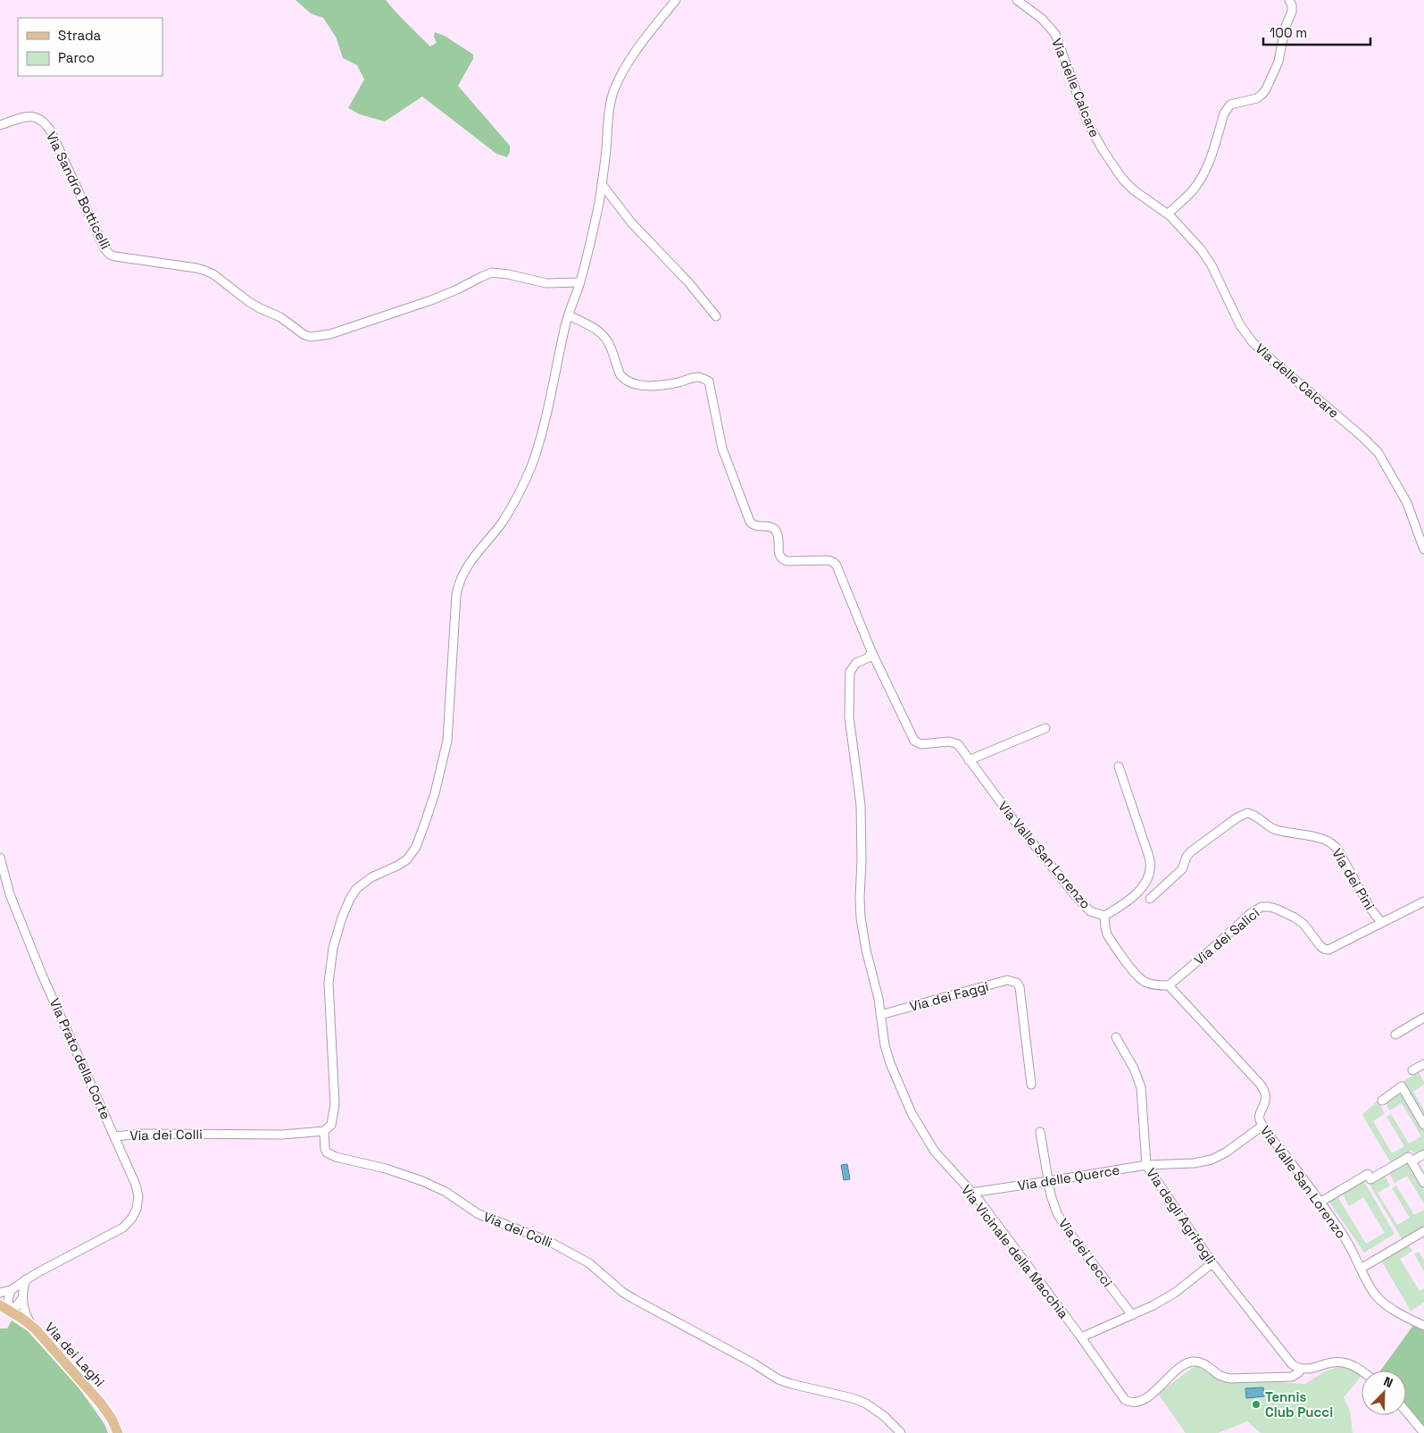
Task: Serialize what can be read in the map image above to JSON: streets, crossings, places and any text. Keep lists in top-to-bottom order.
{
  "streets": {
    "main road": ["Via dei Laghi"],
    "street": [
      "Via delle Calcare",
      "Via Sandro Botticelli",
      "Via Valle San Lorenzo",
      "Via dei Pini",
      "Via dei Salici",
      "Via dei Faggi",
      "Via Prato della Corte",
      "Via dei Colli",
      "Via delle Querce",
      "Via degli Agrifogli",
      "Via Vicinale della Macchia",
      "Via dei Lecci"
    ]
  },
  "crossings": [
    ["Via Valle San Lorenzo", "Via dei Salici"],
    ["Via Valle San Lorenzo", "Via delle Querce"],
    ["Via Valle San Lorenzo", "Via Vicinale della Macchia"],
    ["Via dei Pini", "Via dei Salici"],
    ["Via dei Faggi", "Via Vicinale della Macchia"],
    ["Via Prato della Corte", "Via dei Colli"],
    ["Via delle Querce", "Via degli Agrifogli"],
    ["Via delle Querce", "Via Vicinale della Macchia"],
    ["Via delle Querce", "Via dei Lecci"],
    ["Via degli Agrifogli", "Via Vicinale della Macchia"]
  ],
  "places": ["Tennis Club Pucci"],
  "legend": ["Strada", "Parco"],
  "scale_bar": "100 m",
  "north": "top right"
}
